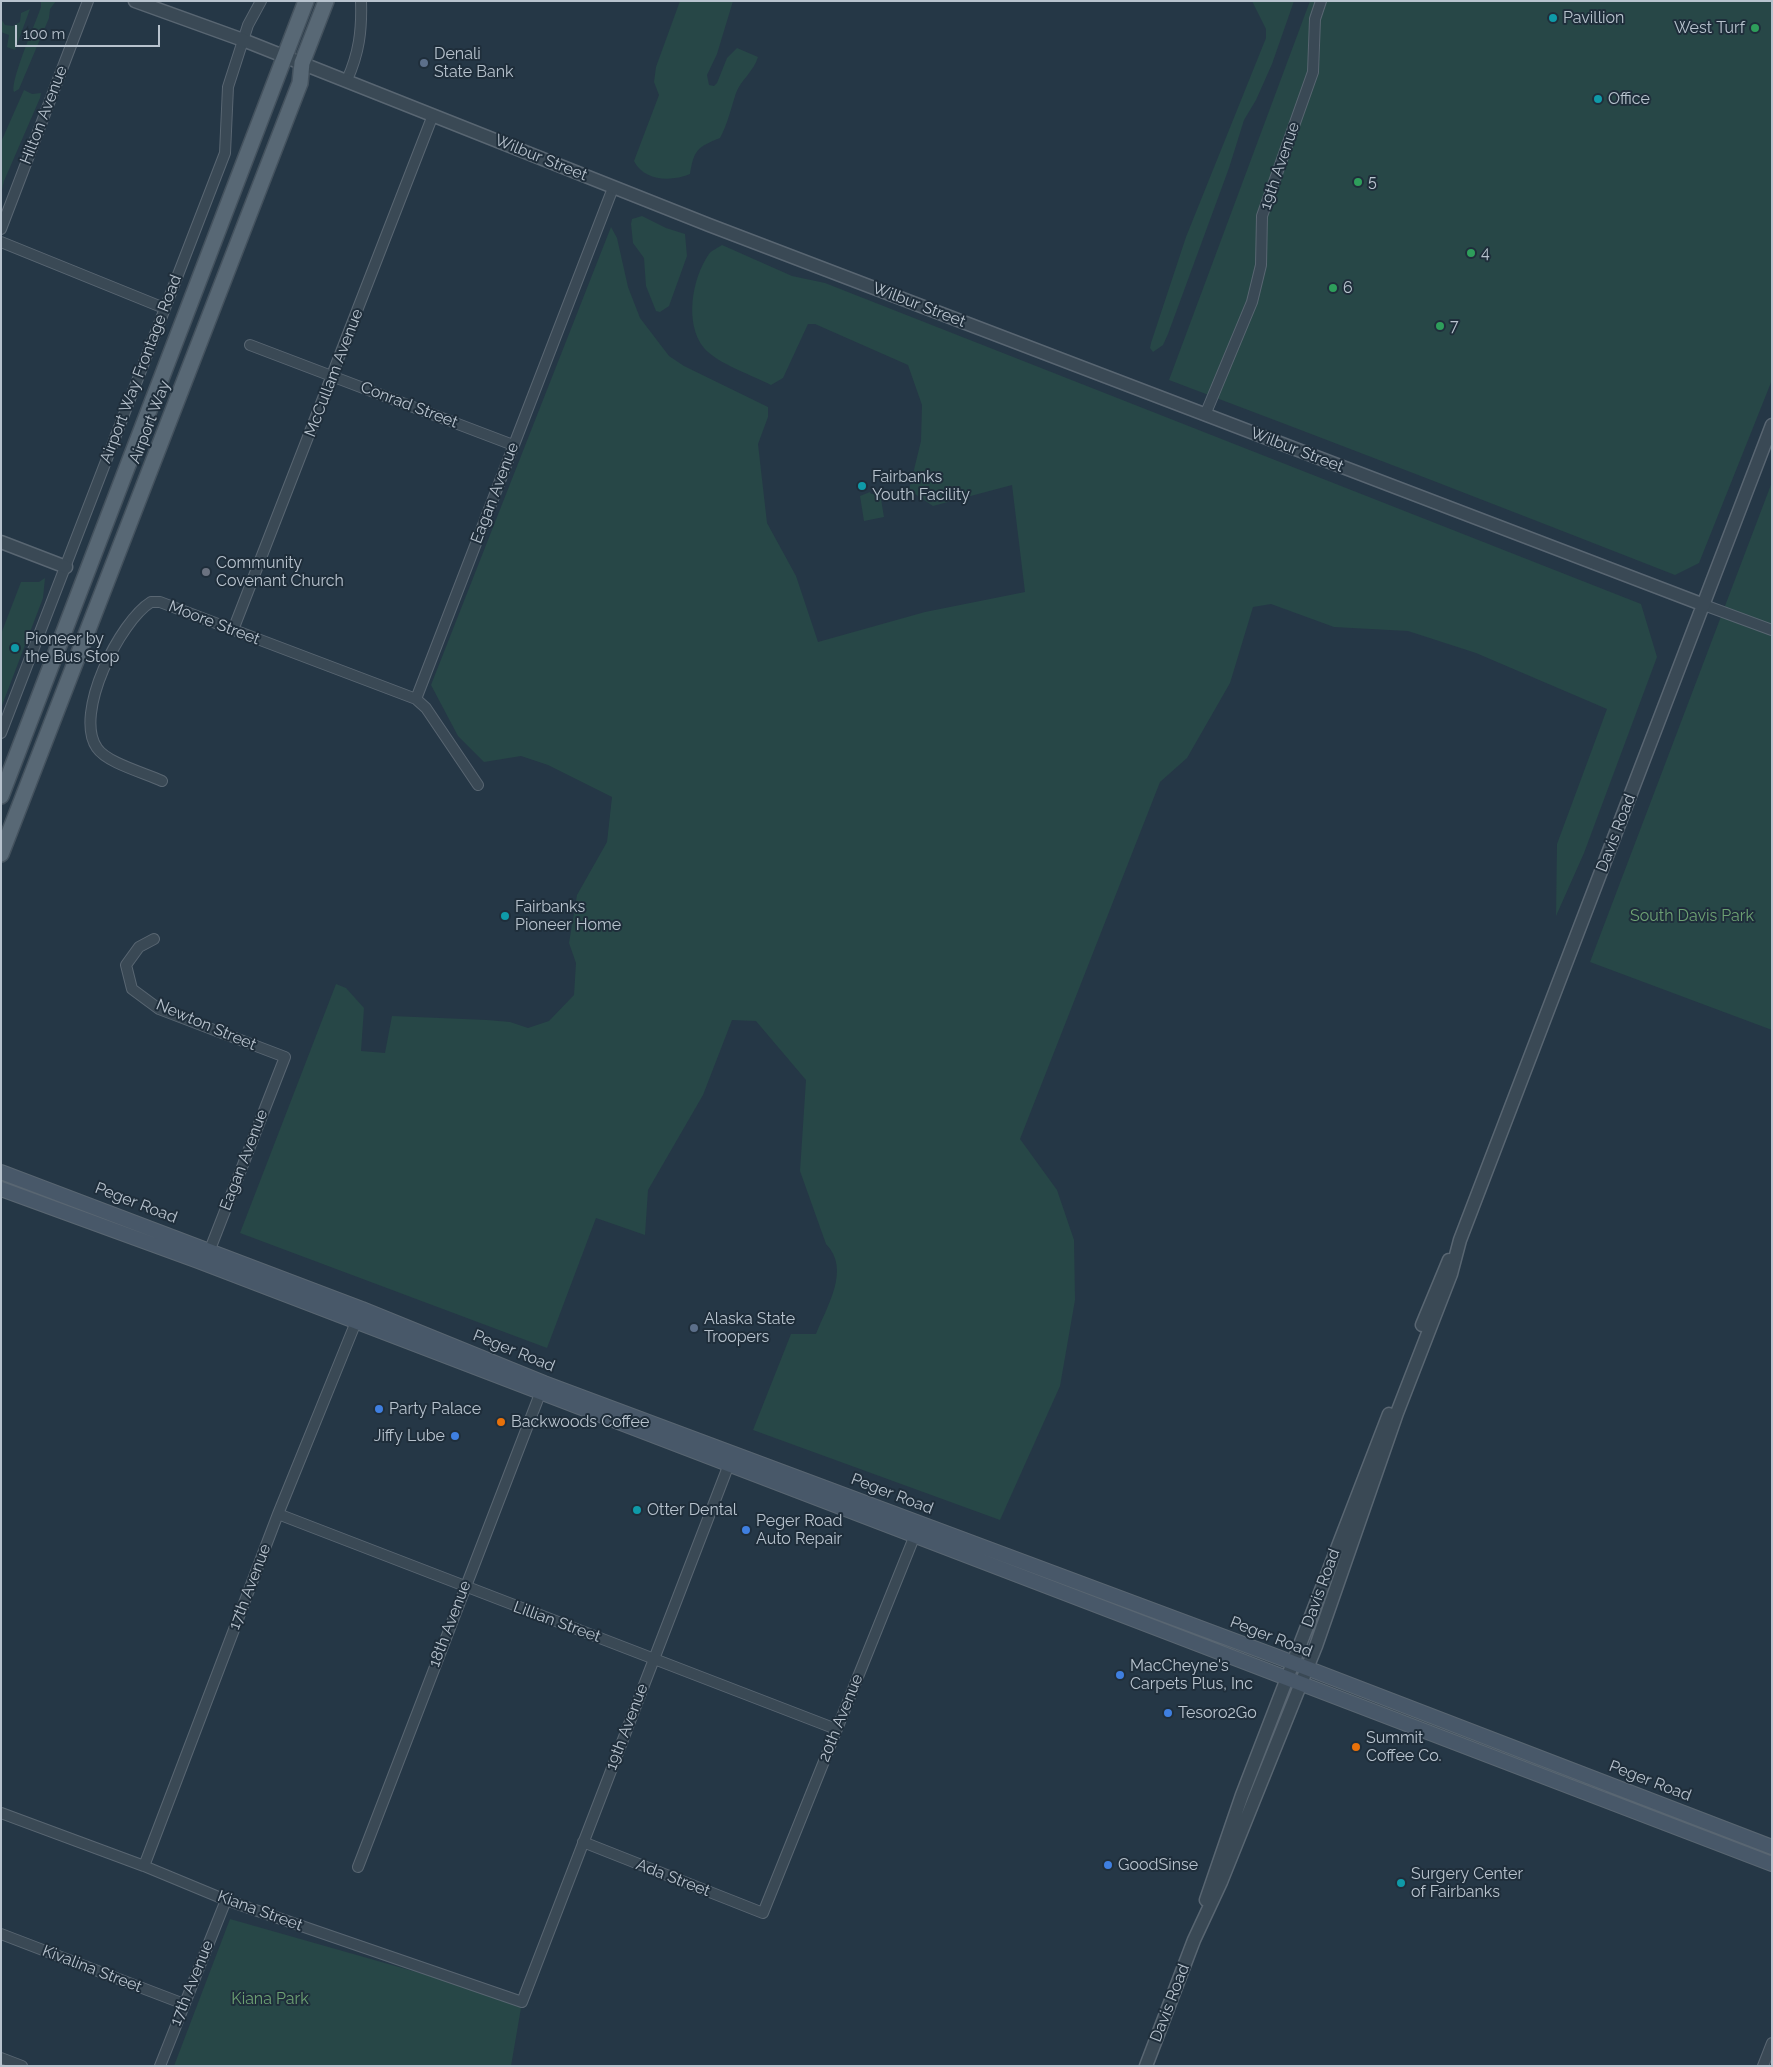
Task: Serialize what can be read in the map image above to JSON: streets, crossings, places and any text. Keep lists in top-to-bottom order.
{
  "streets": {
    "main road": ["Airport Way", "Peger Road"],
    "street": [
      "Hilton Avenue",
      "Wilbur Street",
      "19th Avenue",
      "Airport Way Frontage Road",
      "McCullam Avenue",
      "Conrad Street",
      "Eagan Avenue",
      "Moore Street",
      "Davis Road",
      "Newton Street",
      "17th Avenue",
      "Lillian Street",
      "18th Avenue",
      "20th Avenue",
      "Ada Street",
      "Kiana Street",
      "Kivalina Street"
    ]
  },
  "crossings": [
    ["Wilbur Street", "19th Avenue"],
    ["Wilbur Street", "Airport Way Frontage Road"],
    ["Wilbur Street", "McCullam Avenue"],
    ["Wilbur Street", "Airport Way"],
    ["Wilbur Street", "Eagan Avenue"],
    ["Wilbur Street", "Davis Road"],
    ["19th Avenue", "Peger Road"],
    ["19th Avenue", "Lillian Street"],
    ["19th Avenue", "Ada Street"],
    ["19th Avenue", "Kiana Street"],
    ["McCullam Avenue", "Conrad Street"],
    ["McCullam Avenue", "Moore Street"],
    ["Conrad Street", "Eagan Avenue"],
    ["Eagan Avenue", "Moore Street"],
    ["Eagan Avenue", "Newton Street"],
    ["Eagan Avenue", "Peger Road"],
    ["Davis Road", "Peger Road"],
    ["Peger Road", "17th Avenue"],
    ["Peger Road", "18th Avenue"],
    ["Peger Road", "20th Avenue"],
    ["17th Avenue", "Lillian Street"],
    ["17th Avenue", "Kiana Street"],
    ["17th Avenue", "Kivalina Street"],
    ["Lillian Street", "18th Avenue"],
    ["Lillian Street", "20th Avenue"],
    ["20th Avenue", "Ada Street"]
  ],
  "parks": ["South Davis Park", "Kiana Park"],
  "places": [
    "Pavillion",
    "West Turf",
    "Denali State Bank",
    "Office",
    "5",
    "4",
    "6",
    "7",
    "Fairbanks Youth Facility",
    "Community Covenant Church",
    "Pioneer by the Bus Stop",
    "Fairbanks Pioneer Home",
    "Alaska State Troopers",
    "Party Palace",
    "Backwoods Coffee",
    "Jiffy Lube",
    "Otter Dental",
    "Peger Road Auto Repair",
    "MacCheyne's Carpets Plus, Inc",
    "Tesoro2Go",
    "Summit Coffee Co.",
    "GoodSinse",
    "Surgery Center of Fairbanks"
  ],
  "scale_bar": "100 m"
}
